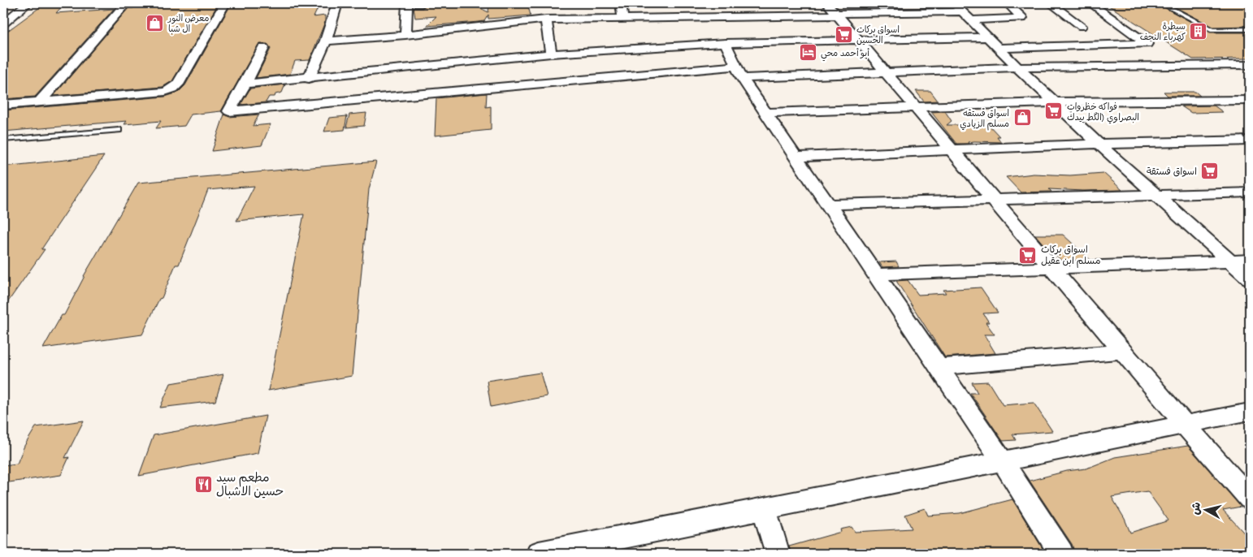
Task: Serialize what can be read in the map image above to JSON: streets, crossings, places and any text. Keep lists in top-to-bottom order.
{
  "places": {
    "shop": ["معرض النور ال شبا", "اسواق فستقه مسلم الزيادي"],
    "building": ["سيطرة كهرباء النجف"],
    "supermarket": [
      "اسواق بركات الحسين",
      "فواكه خظروات البصراوي (الگط بيدك",
      "اسواق فستقة",
      "اسواق بركات مسلم ابن عقيل"
    ],
    "hotel": ["أبو أحمد محي"],
    "restaurant": ["مطعم سيد حسين الاشبال"]
  },
  "north": "left"
}
